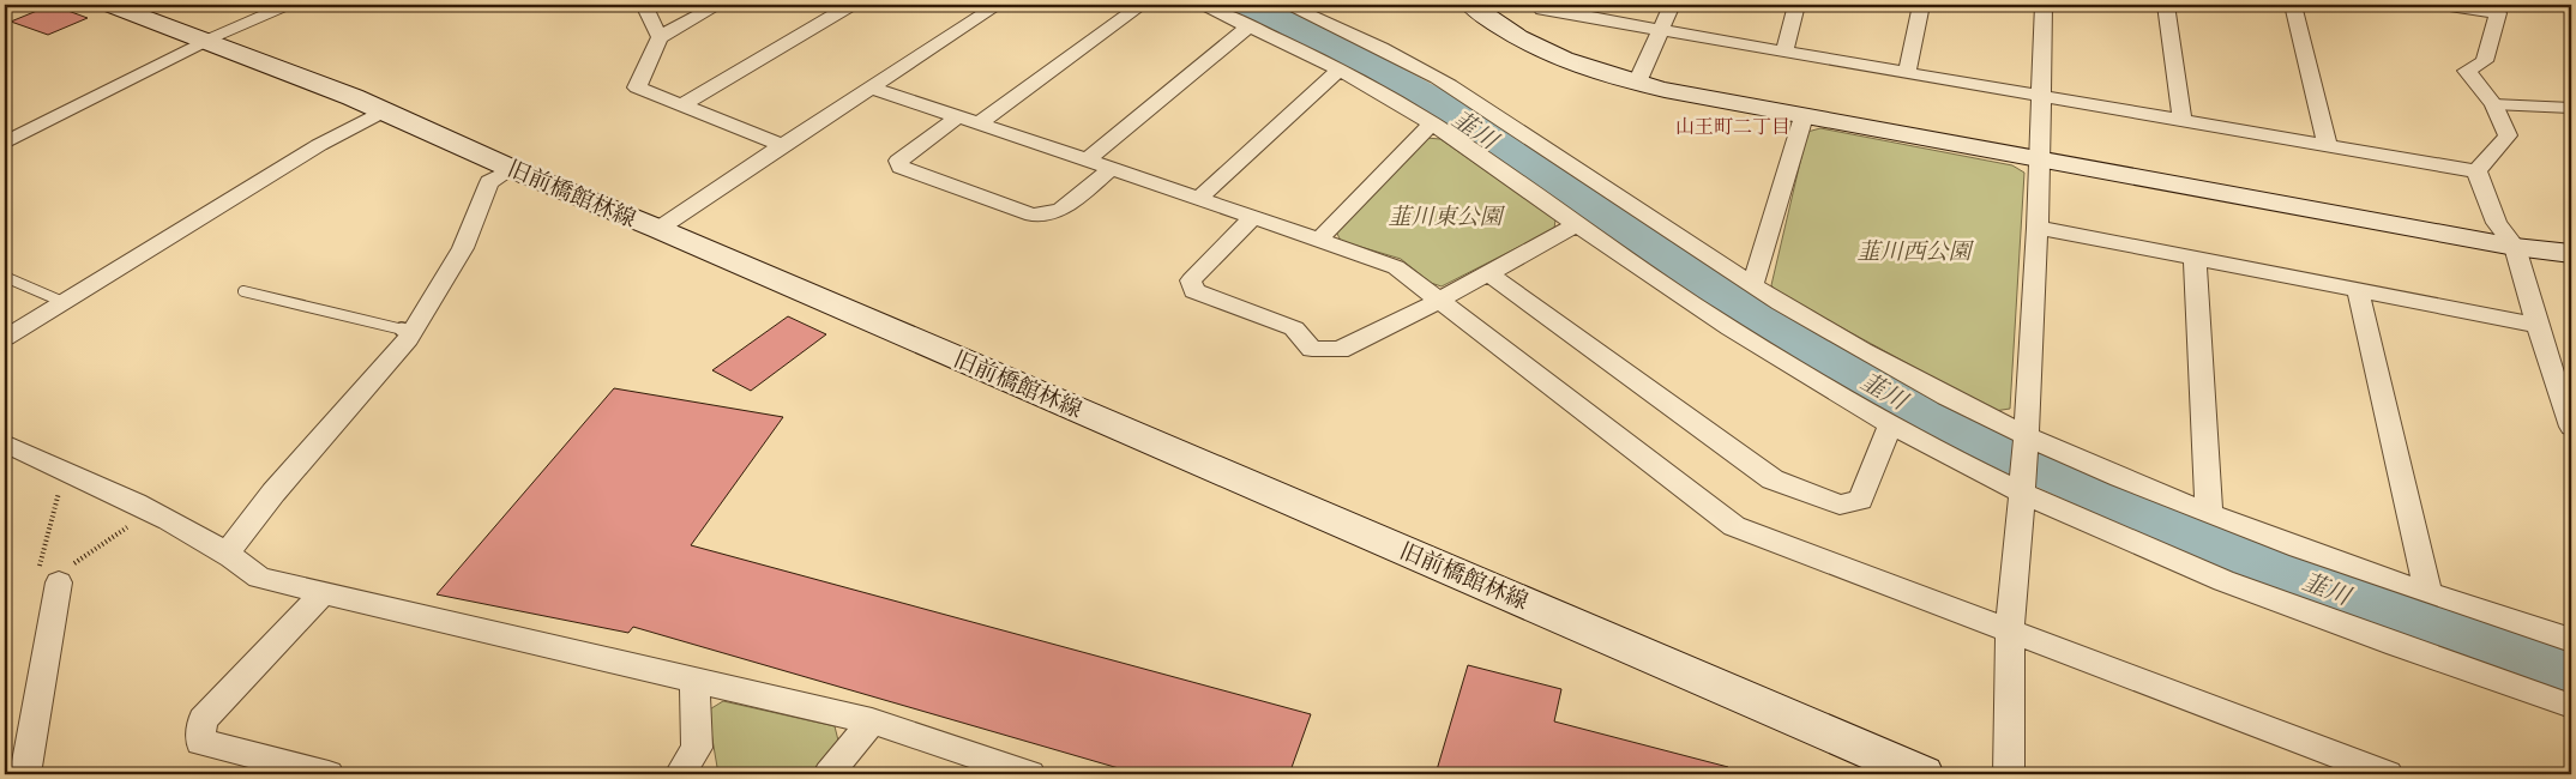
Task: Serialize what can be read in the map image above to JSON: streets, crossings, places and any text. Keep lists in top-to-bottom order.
{
  "streets": {
    "street": ["旧前橋館林線"]
  },
  "districts": ["山王町二丁目"],
  "water": ["韮川"],
  "parks": ["韮川東公園", "韮川西公園"]
}
